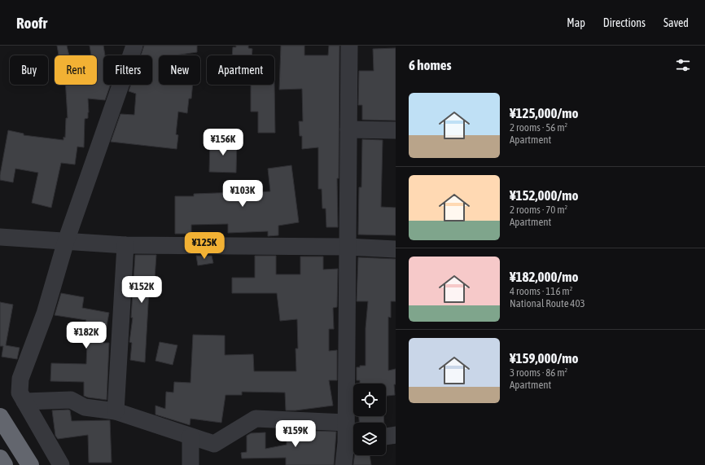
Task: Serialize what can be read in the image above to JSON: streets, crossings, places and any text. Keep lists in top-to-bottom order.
{
  "page": {
    "header": "Roofr",
    "nav": ["Map", "Directions", "Saved"],
    "heading": "6 homes",
    "chip": [
      "Buy",
      "Rent",
      "Filters",
      "New",
      "Apartment"
    ],
    "list": [
      {
        "name": "¥125,000/mo",
        "note": "2 rooms · 56 m² · Apartment"
      },
      {
        "name": "¥152,000/mo",
        "note": "2 rooms · 70 m² · Apartment"
      },
      {
        "name": "¥182,000/mo",
        "note": "4 rooms · 116 m² · National Route 403"
      },
      {
        "name": "¥159,000/mo",
        "note": "3 rooms · 86 m² · Apartment"
      }
    ],
    "price": [
      "¥156K",
      "¥103K",
      "¥125K",
      "¥152K",
      "¥182K",
      "¥159K"
    ]
  }
}
